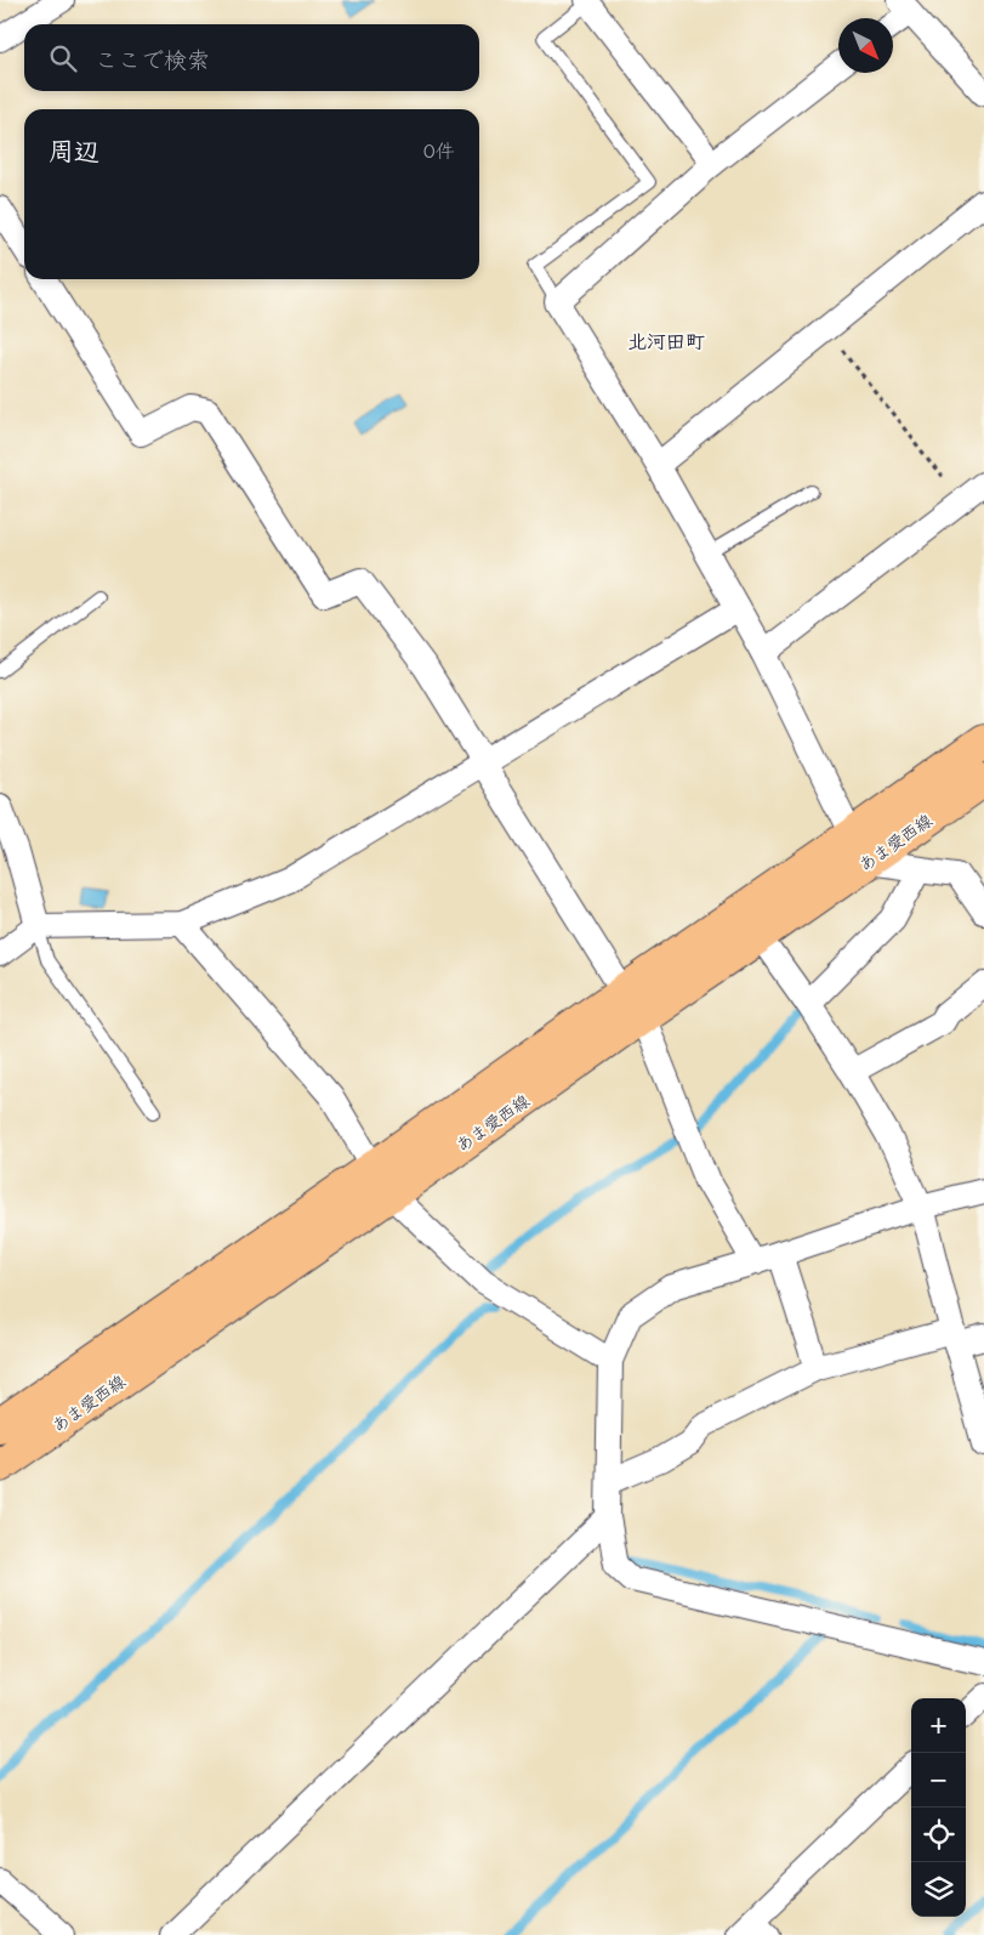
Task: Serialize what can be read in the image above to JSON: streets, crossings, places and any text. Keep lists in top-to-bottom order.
{
  "streets": {
    "main road": ["あま愛西線"]
  },
  "districts": ["北河田町"],
  "north": "bottom right",
  "page": {
    "search": "ここで検索",
    "heading": ["周辺", "0件"],
    "map_buttons": ["+", "−"]
  }
}
